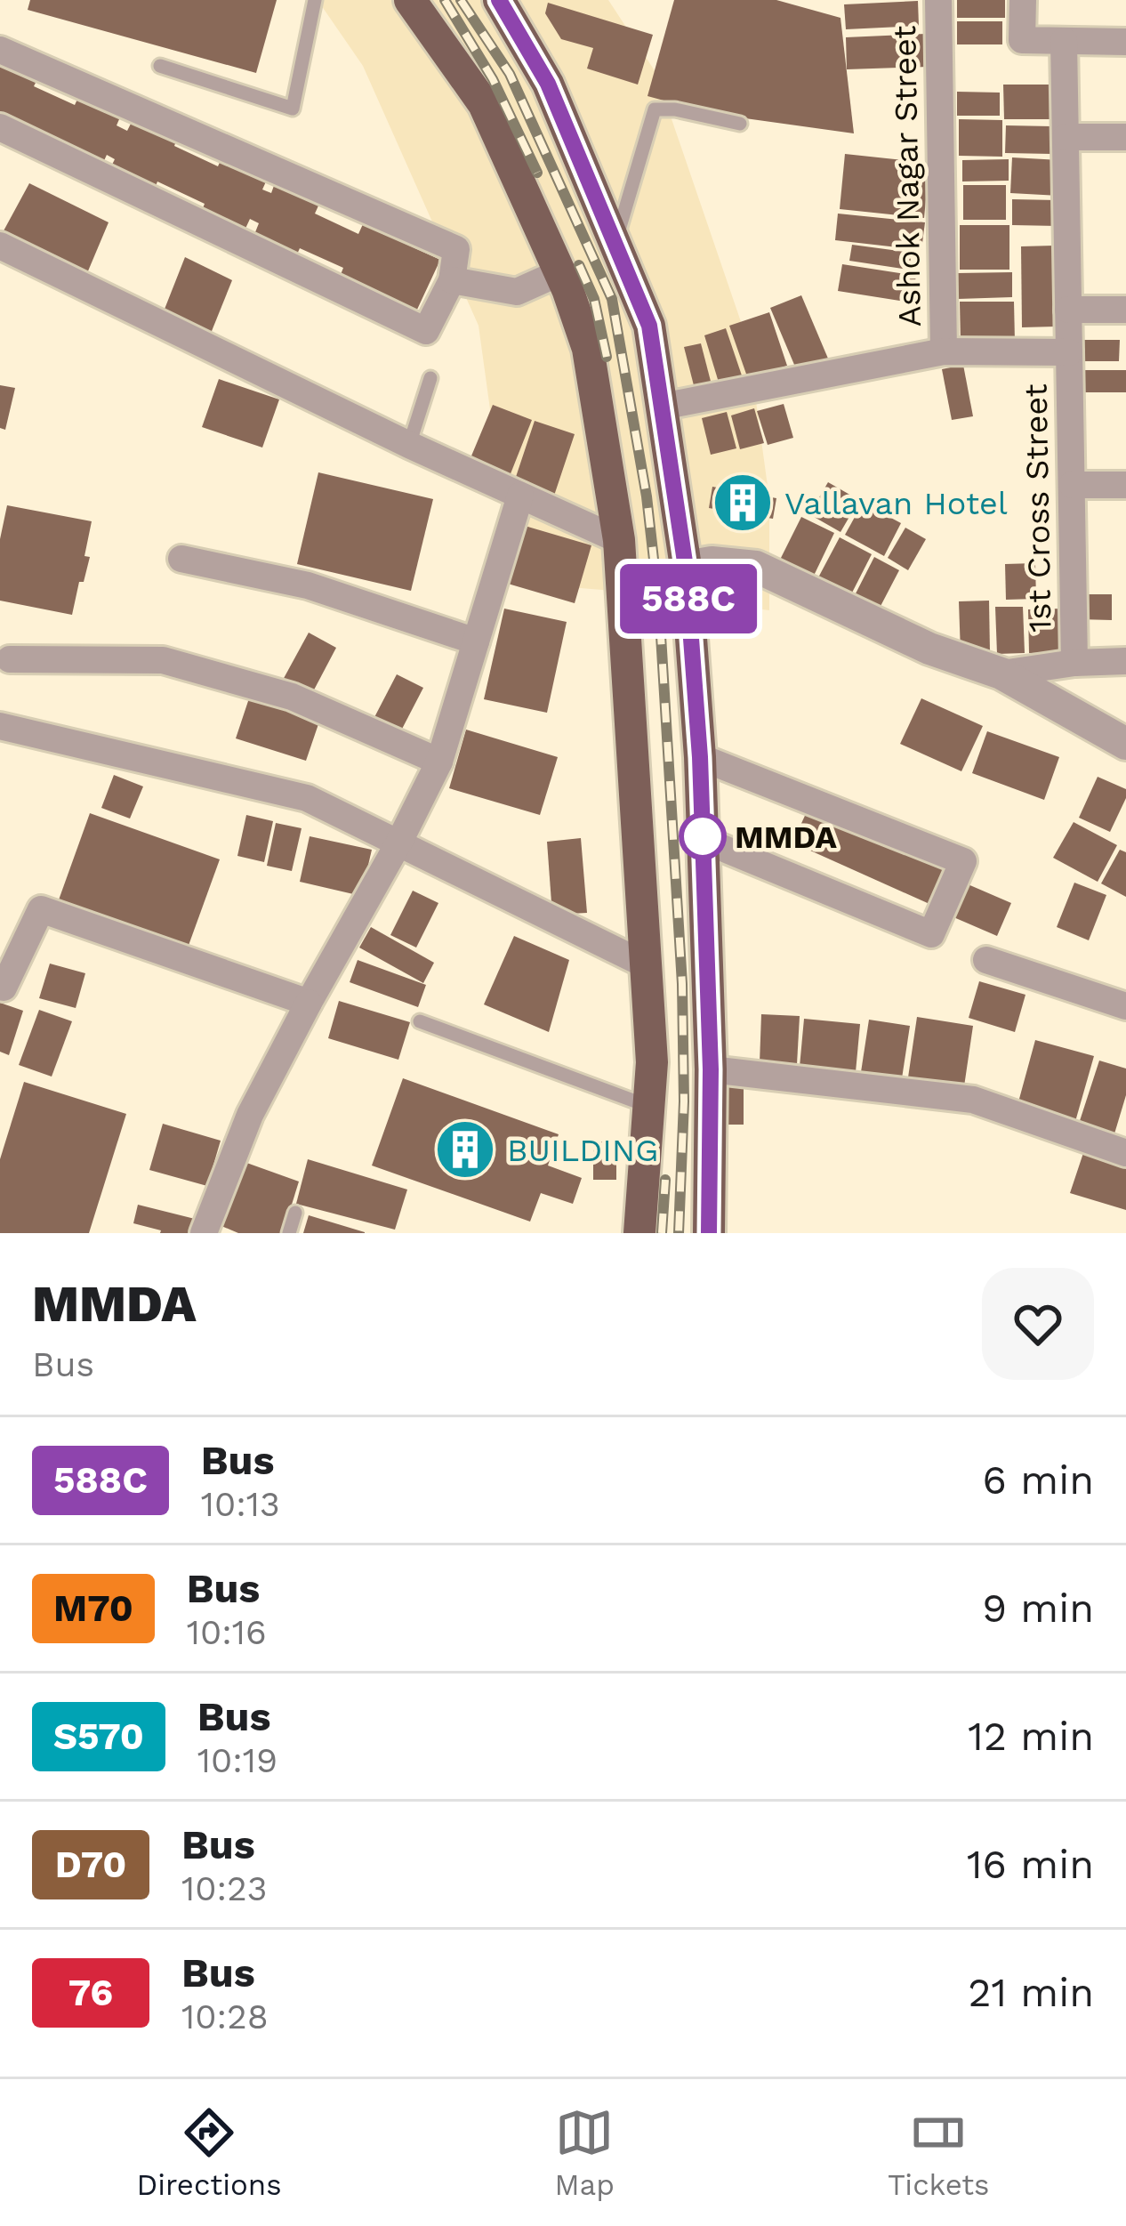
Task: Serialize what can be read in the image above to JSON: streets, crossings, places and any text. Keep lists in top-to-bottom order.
{
  "streets": {
    "street": ["Ashok Nagar Street", "1st Cross Street"]
  },
  "crossings": [
    ["Ashok Nagar Street", "1st Cross Street"]
  ],
  "places": {
    "building": ["Vallavan Hotel", "BUILDING"],
    "other": ["MMDA"]
  },
  "lines": ["bus line 588C"],
  "page": {
    "on_map": "588C",
    "heading": ["MMDA", "Bus"],
    "list": [
      {
        "mark": "588C",
        "name": "Bus",
        "note": "10:13",
        "value": "6 min"
      },
      {
        "mark": "M70",
        "name": "Bus",
        "note": "10:16",
        "value": "9 min"
      },
      {
        "mark": "S570",
        "name": "Bus",
        "note": "10:19",
        "value": "12 min"
      },
      {
        "mark": "D70",
        "name": "Bus",
        "note": "10:23",
        "value": "16 min"
      },
      {
        "mark": "76",
        "name": "Bus",
        "note": "10:28",
        "value": "21 min"
      }
    ],
    "tabs": ["Directions", "Map", "Tickets"]
  }
}
